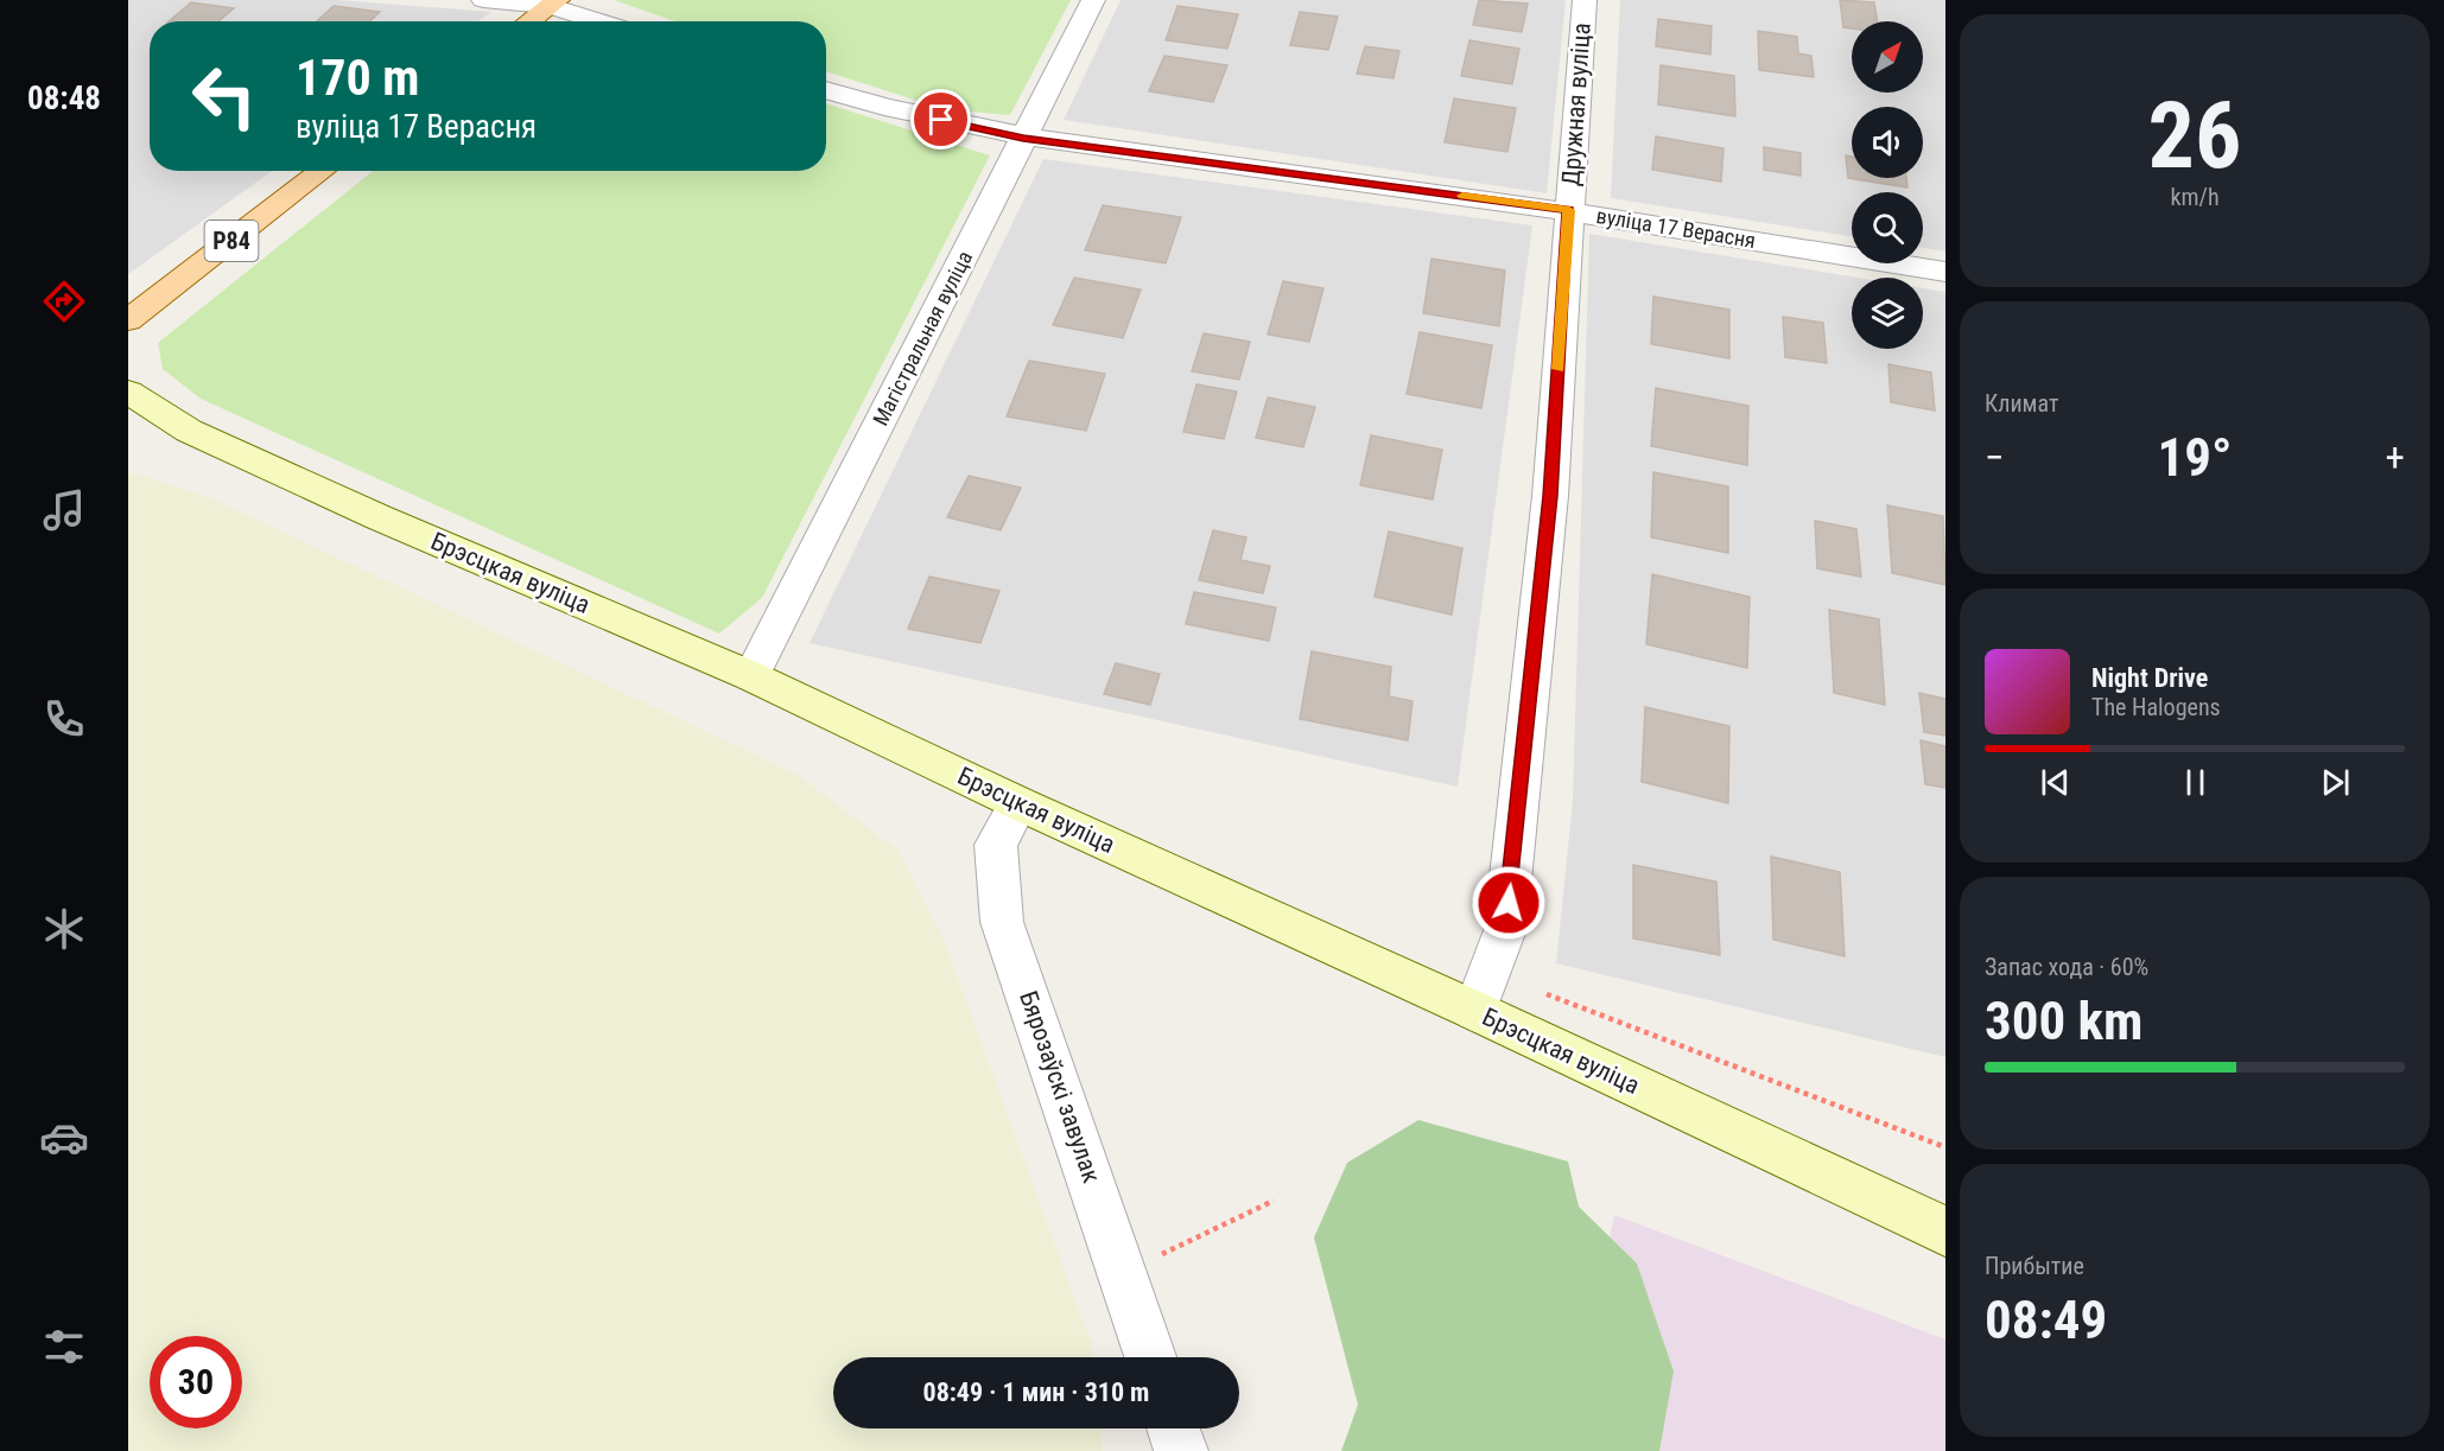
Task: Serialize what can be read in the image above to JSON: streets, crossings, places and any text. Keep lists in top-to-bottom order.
{
  "streets": {
    "main road": ["Р84"],
    "street": [
      "Дружная вуліца",
      "вуліца 17 Верасня",
      "Магістральная вуліца",
      "Брэсцкая вуліца",
      "Бярозаўскі завулак"
    ]
  },
  "crossings": [
    ["Дружная вуліца", "вуліца 17 Верасня"],
    ["Дружная вуліца", "Брэсцкая вуліца"],
    ["вуліца 17 Верасня", "Магістральная вуліца"],
    ["Магістральная вуліца", "Брэсцкая вуліца"],
    ["Брэсцкая вуліца", "Бярозаўскі завулак"]
  ],
  "north": "top right",
  "page": {
    "tabs": "08:48",
    "tile": [
      ["26", "km/h"],
      "Климат",
      ["Запас хода · 60%", "300 km"],
      ["Прибытие", "08:49"]
    ],
    "turn": ["170 m", "вуліца 17 Верасня"],
    "heat": ["−", "19°", "+"],
    "song": ["Night Drive", "The Halogens"],
    "limit": "30",
    "trip": "08:49 · 1 мин · 310 m"
  }
}
